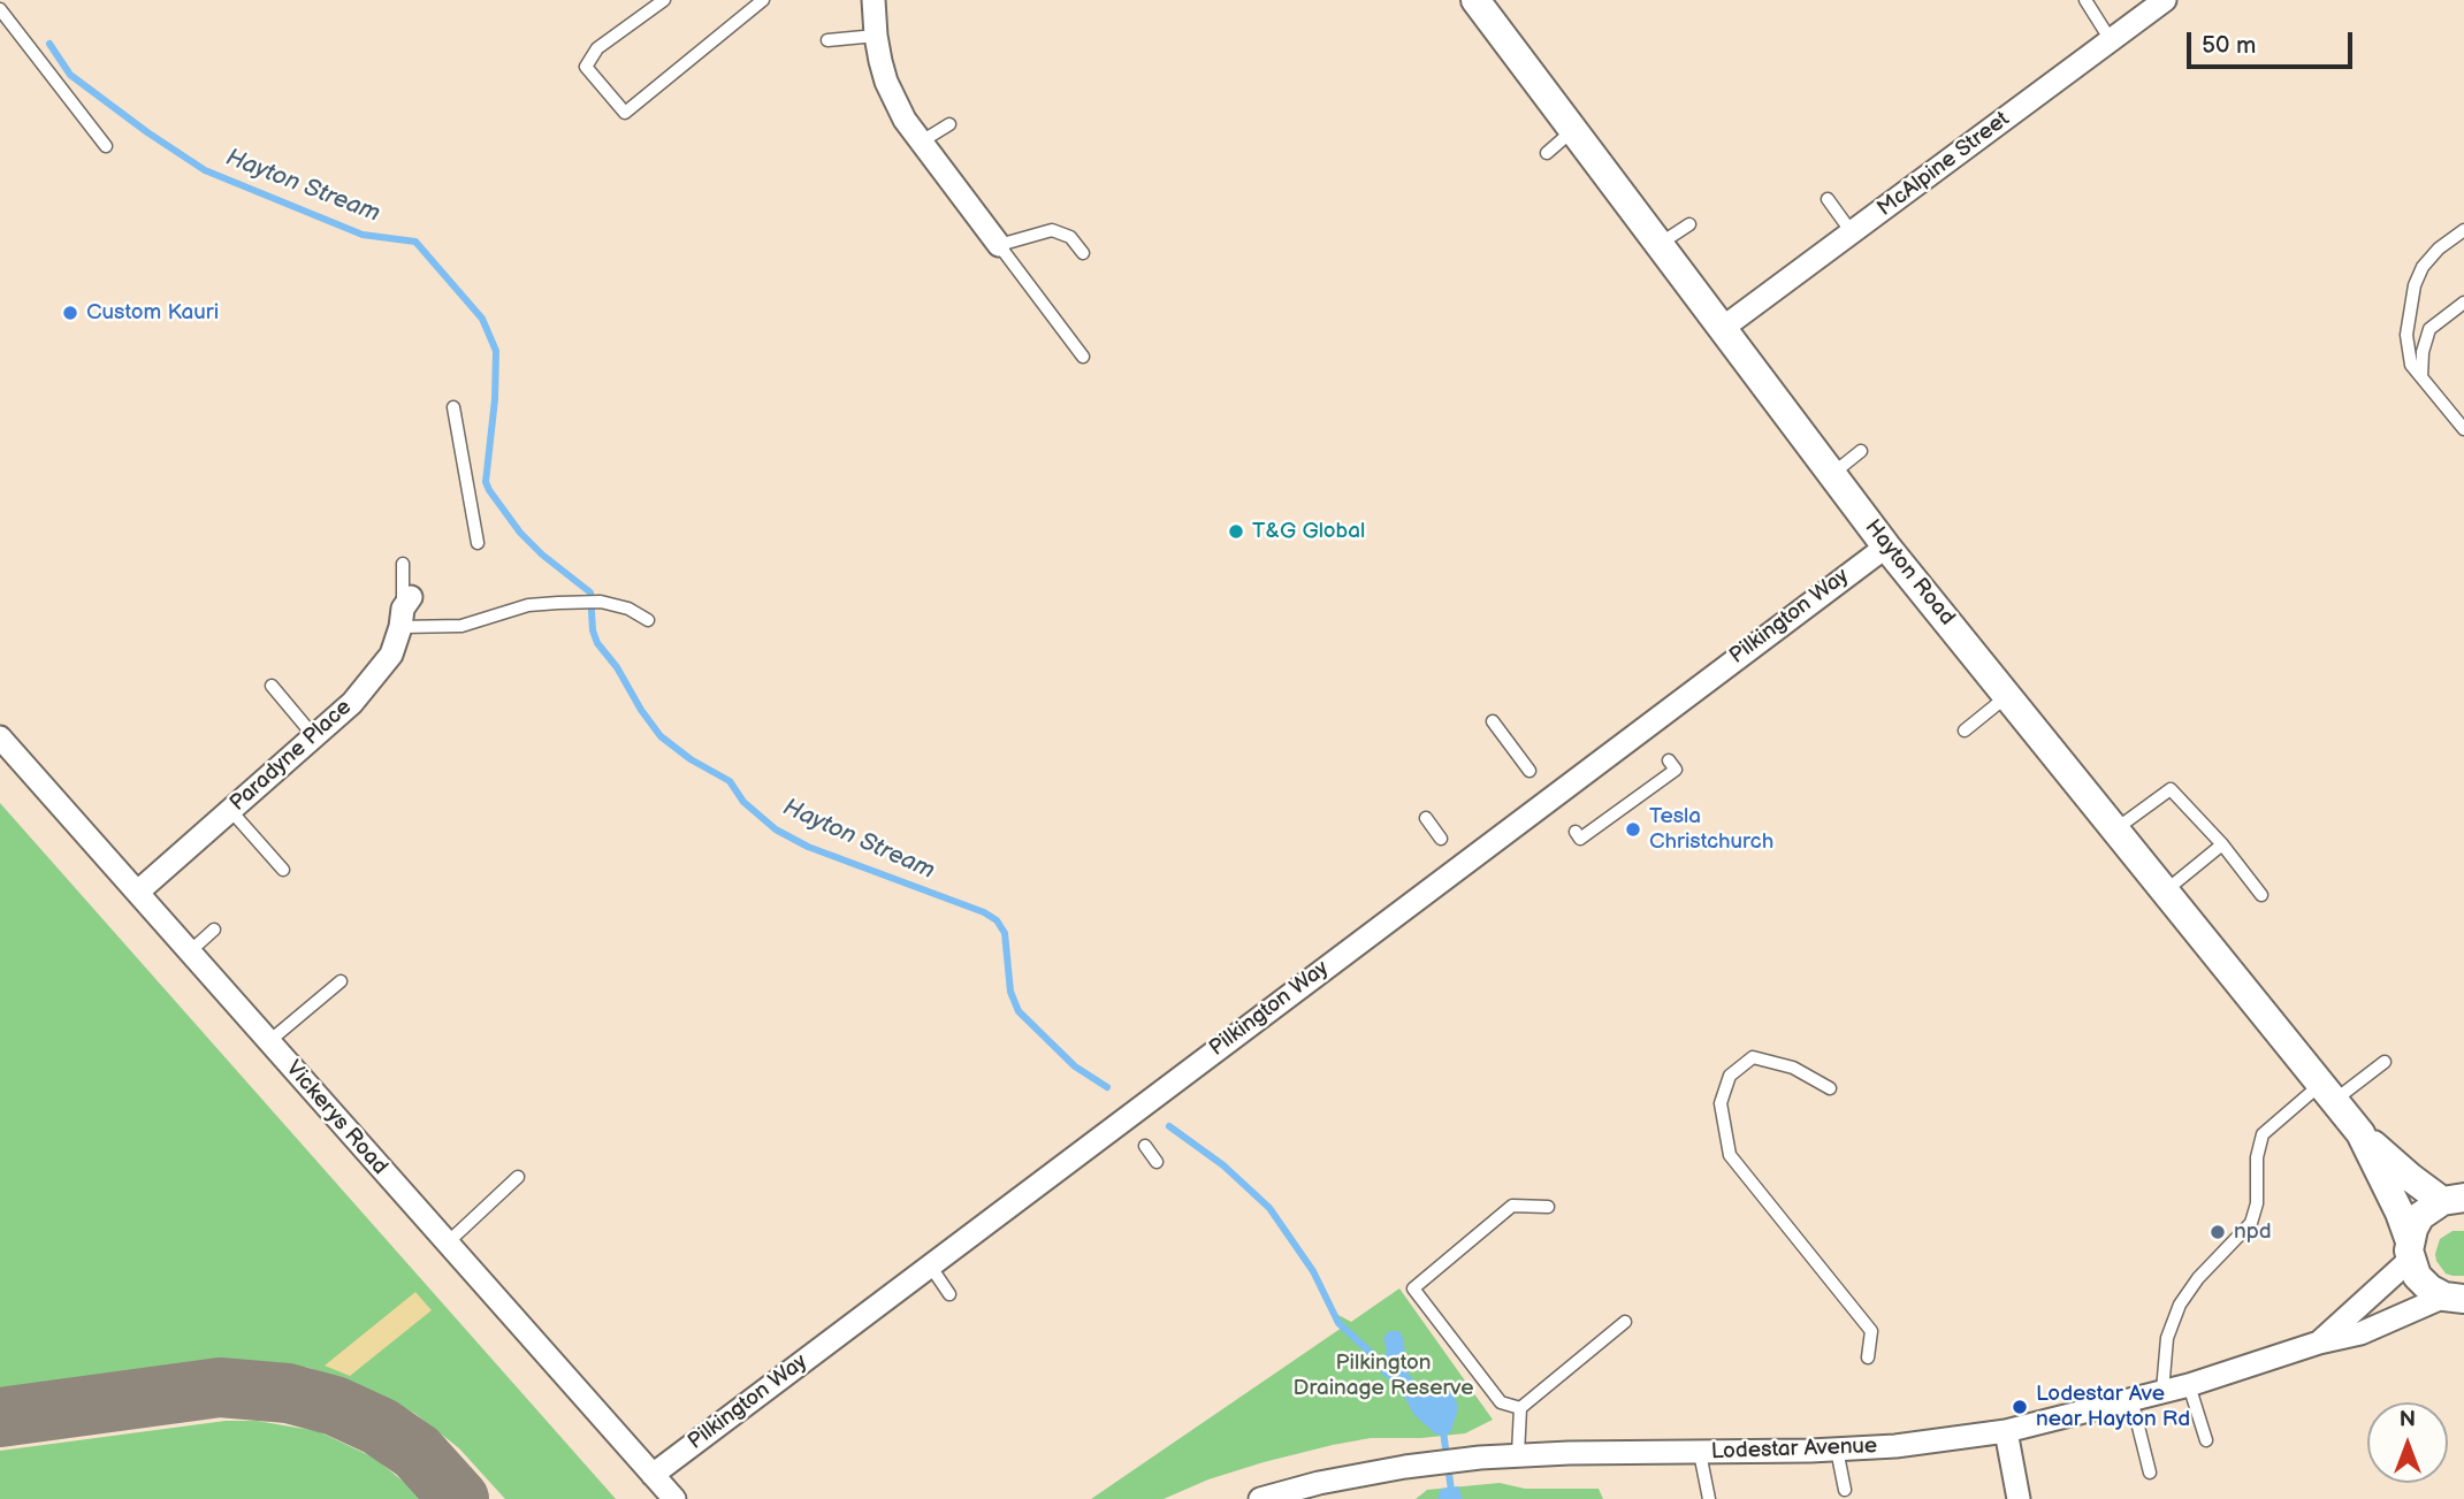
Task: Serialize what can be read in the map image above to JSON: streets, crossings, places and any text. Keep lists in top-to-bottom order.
{
  "streets": {
    "street": [
      "McAlpine Street",
      "Hayton Road",
      "Pilkington Way",
      "Paradyne Place",
      "Vickerys Road",
      "Lodestar Avenue"
    ]
  },
  "crossings": [
    ["McAlpine Street", "Hayton Road"],
    ["Hayton Road", "Pilkington Way"],
    ["Hayton Road", "Lodestar Avenue"],
    ["Pilkington Way", "Vickerys Road"],
    ["Paradyne Place", "Vickerys Road"]
  ],
  "water": ["Hayton Stream"],
  "parks": ["Pilkington Drainage Reserve"],
  "places": [
    "Custom Kauri",
    "T&G Global",
    "Tesla Christchurch",
    "npd",
    "Lodestar Ave near Hayton Rd"
  ],
  "scale_bar": "50 m",
  "north": "top"
}
